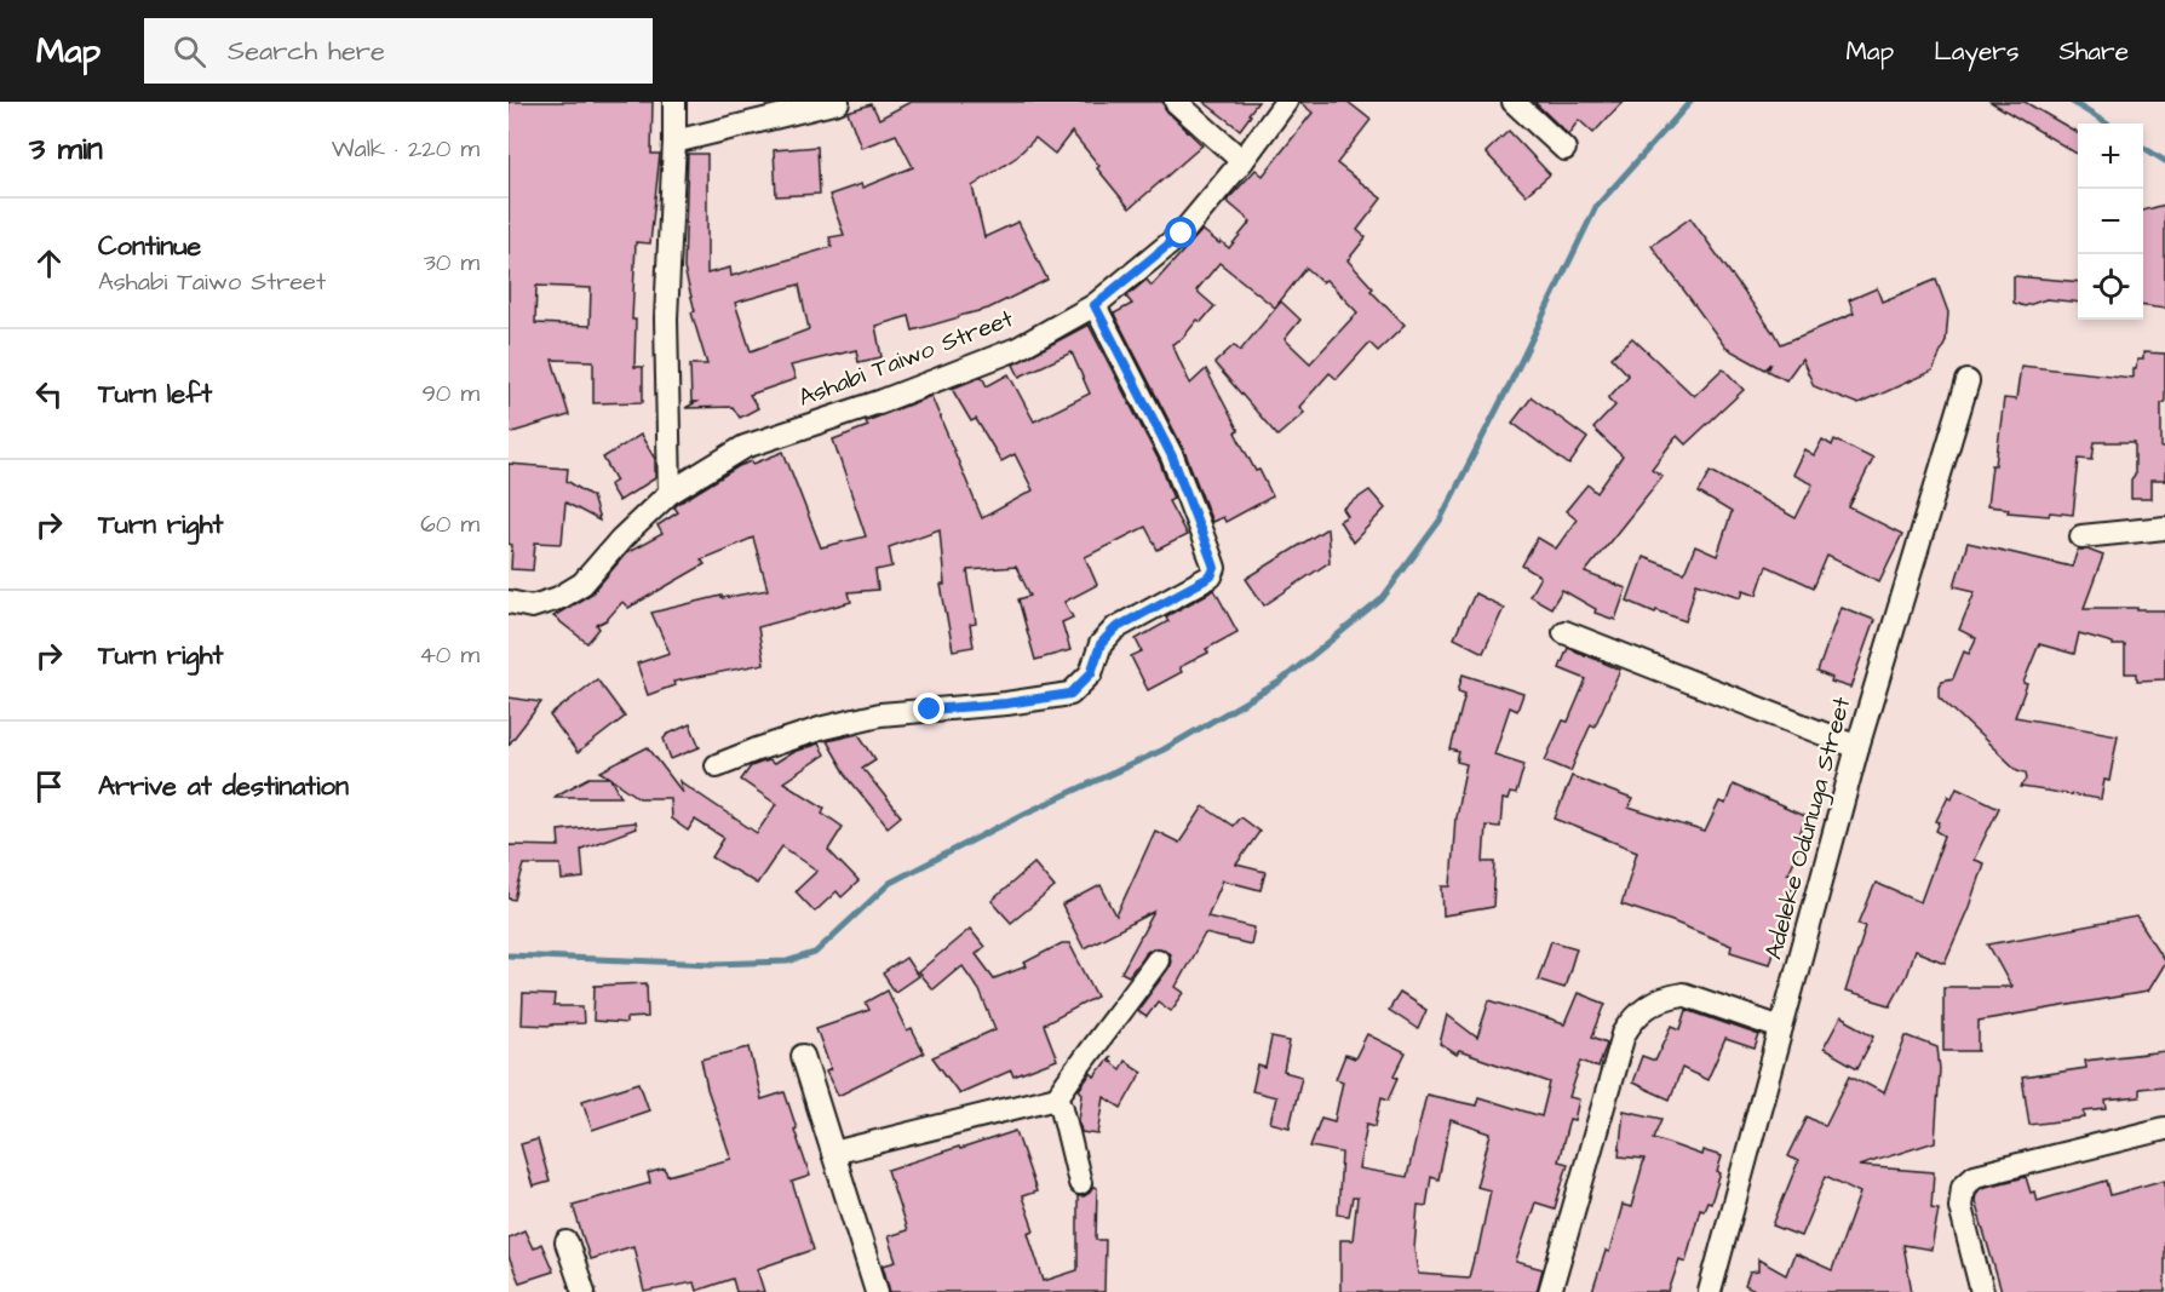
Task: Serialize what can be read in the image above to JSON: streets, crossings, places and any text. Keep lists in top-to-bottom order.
{
  "streets": {
    "street": ["Ashabi Taiwo Street", "Adeleke Odunuga Street"]
  },
  "page": {
    "header": "Map",
    "search": "Search here",
    "nav": ["Map", "Layers", "Share"],
    "heading": ["3 min", "Walk · 220 m"],
    "map_buttons": ["+", "−"],
    "list": [
      ["Continue", "Ashabi Taiwo Street", "30 m"],
      ["Turn left", "90 m"],
      ["Turn right", "60 m"],
      ["Turn right", "40 m"],
      "Arrive at destination"
    ]
  }
}
